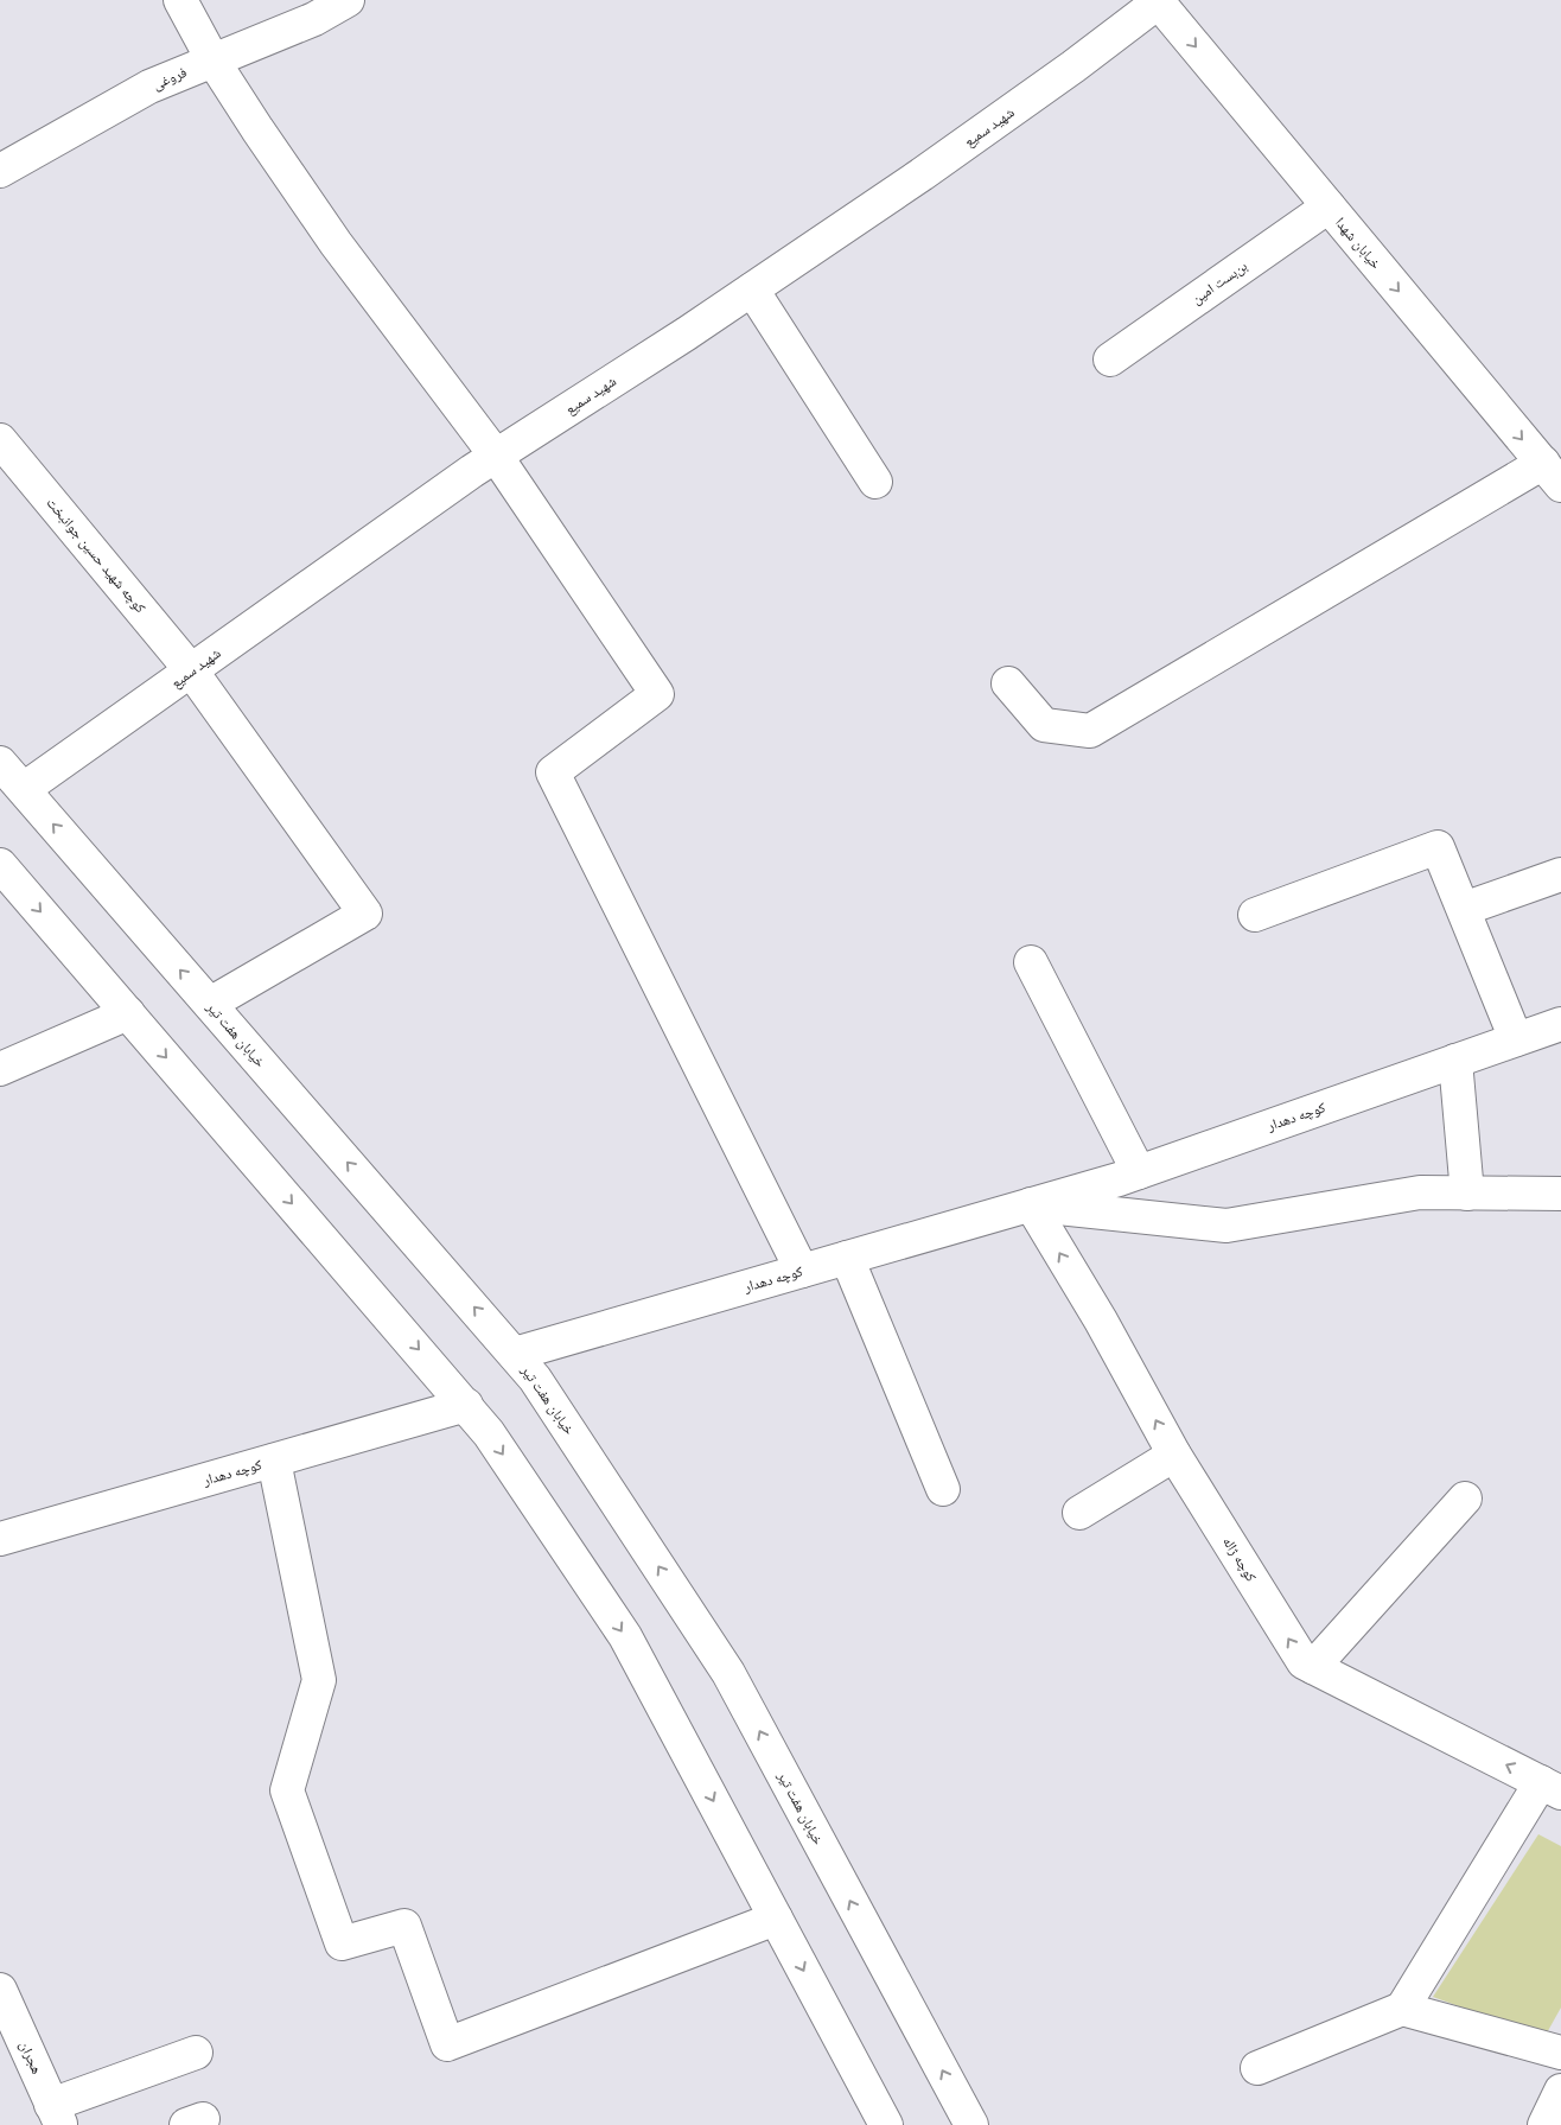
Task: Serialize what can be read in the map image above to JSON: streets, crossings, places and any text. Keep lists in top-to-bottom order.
{
  "streets": {
    "street": [
      "فروغی",
      "شهید سمیع",
      "خیابان شهدا",
      "بن‌بست امین",
      "کوچه شهید حسین جوانبخت",
      "خیابان هفت تیر",
      "کوچه دهدار",
      "کوچه ژاله",
      "هجران"
    ]
  },
  "crossings": [
    ["شهید سمیع", "خیابان شهدا"],
    ["شهید سمیع", "کوچه شهید حسین جوانبخت"],
    ["شهید سمیع", "خیابان هفت تیر"],
    ["خیابان شهدا", "بن‌بست امین"],
    ["کوچه شهید حسین جوانبخت", "خیابان هفت تیر"],
    ["خیابان هفت تیر", "کوچه دهدار"],
    ["کوچه دهدار", "کوچه ژاله"]
  ],
  "one_way": ["خیابان شهدا", "کوچه ژاله"]
}
